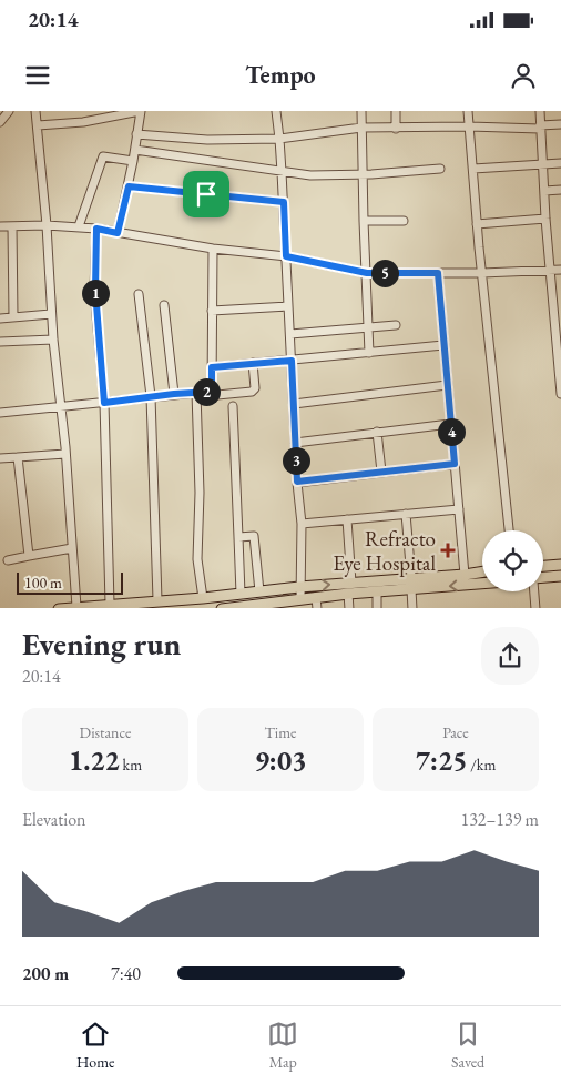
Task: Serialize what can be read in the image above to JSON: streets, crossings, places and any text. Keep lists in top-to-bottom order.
{
  "places": {
    "health": ["Refracto Eye Hospital"]
  },
  "scale_bar": "100 m",
  "page": {
    "status": "20:14",
    "header": "Tempo",
    "pins": [
      "5",
      "1",
      "2",
      "4",
      "3"
    ],
    "scale": "100 m",
    "heading": ["Evening run", "20:14"],
    "stats": [
      ["Distance", "1.22 km"],
      ["Time", "9:03"],
      ["Pace", "7:25 /km"]
    ],
    "chart": ["Elevation", "132–139 m"],
    "list": [
      {
        "name": "200 m",
        "note": "7:40"
      }
    ],
    "tabs": ["Home", "Map", "Saved"]
  }
}
